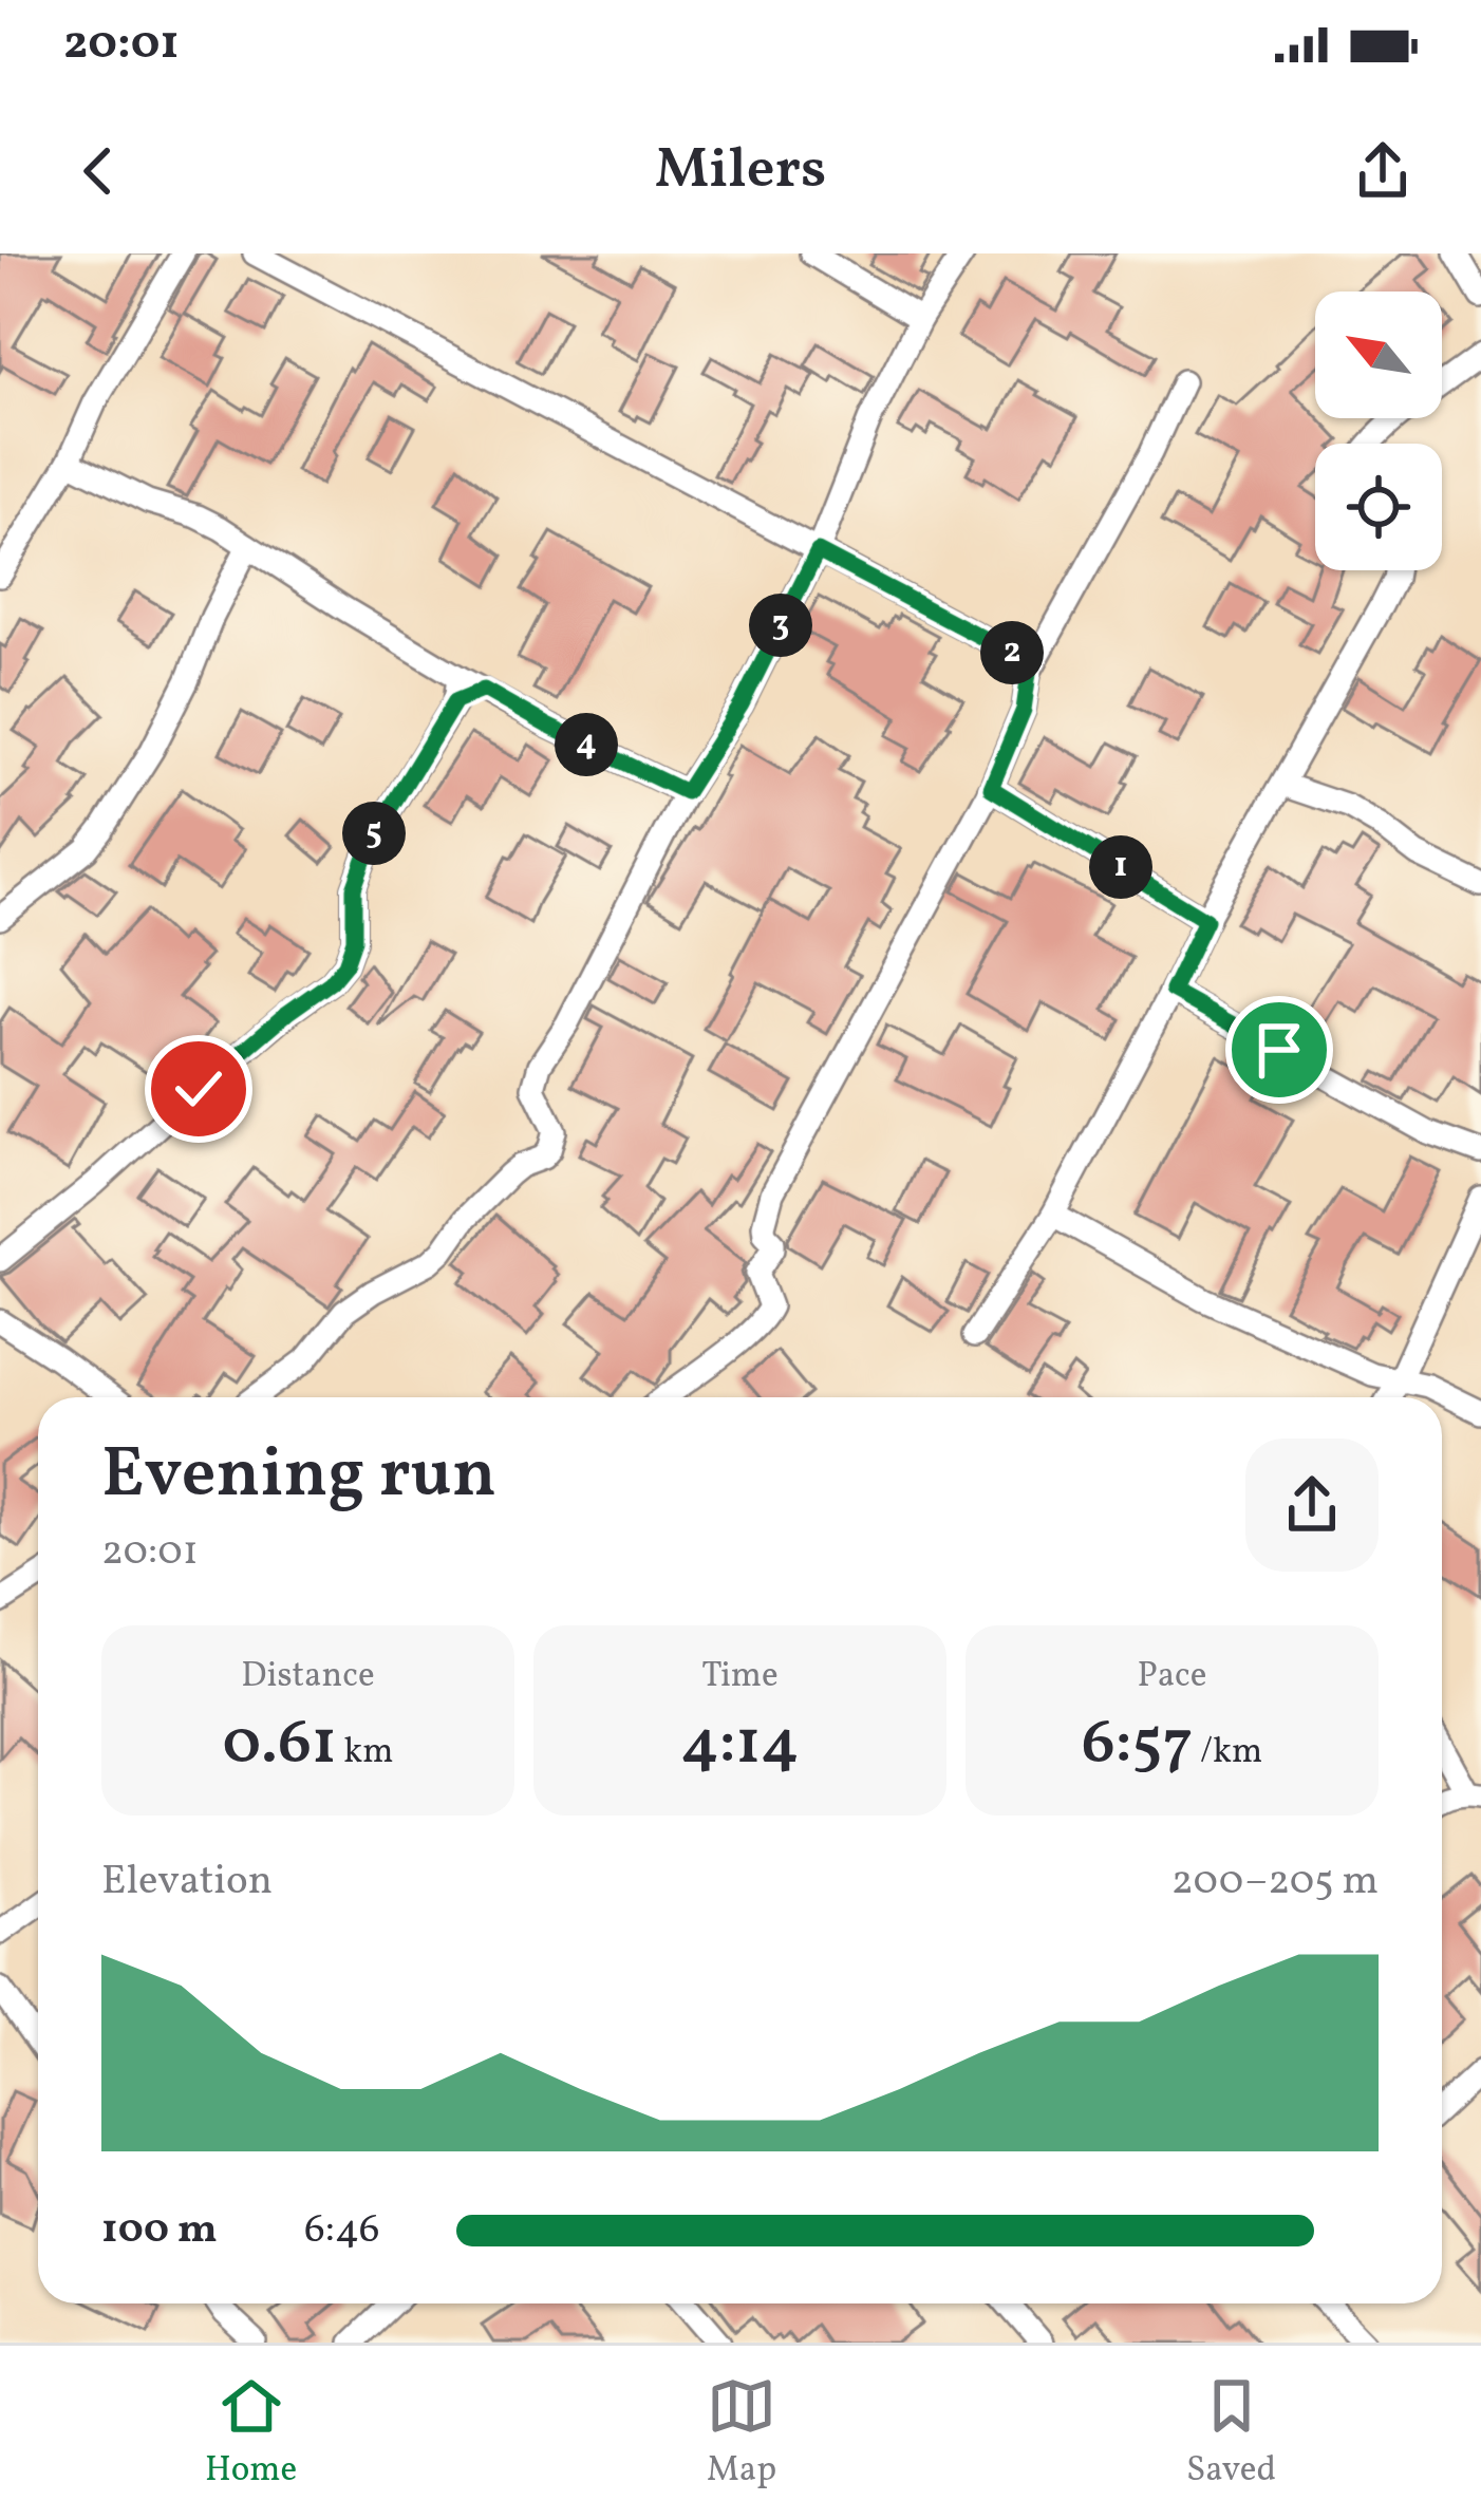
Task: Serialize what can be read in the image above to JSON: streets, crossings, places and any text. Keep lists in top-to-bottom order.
{
  "north": "top left",
  "page": {
    "status": "20:01",
    "header": "Milers",
    "pins": [
      "3",
      "2",
      "4",
      "5",
      "1"
    ],
    "heading": ["Evening run", "20:01"],
    "stats": [
      ["Distance", "0.61 km"],
      ["Time", "4:14"],
      ["Pace", "6:57 /km"]
    ],
    "chart": ["Elevation", "200–205 m"],
    "list": [
      {
        "name": "100 m",
        "note": "6:46"
      }
    ],
    "tabs": ["Home", "Map", "Saved"]
  }
}
